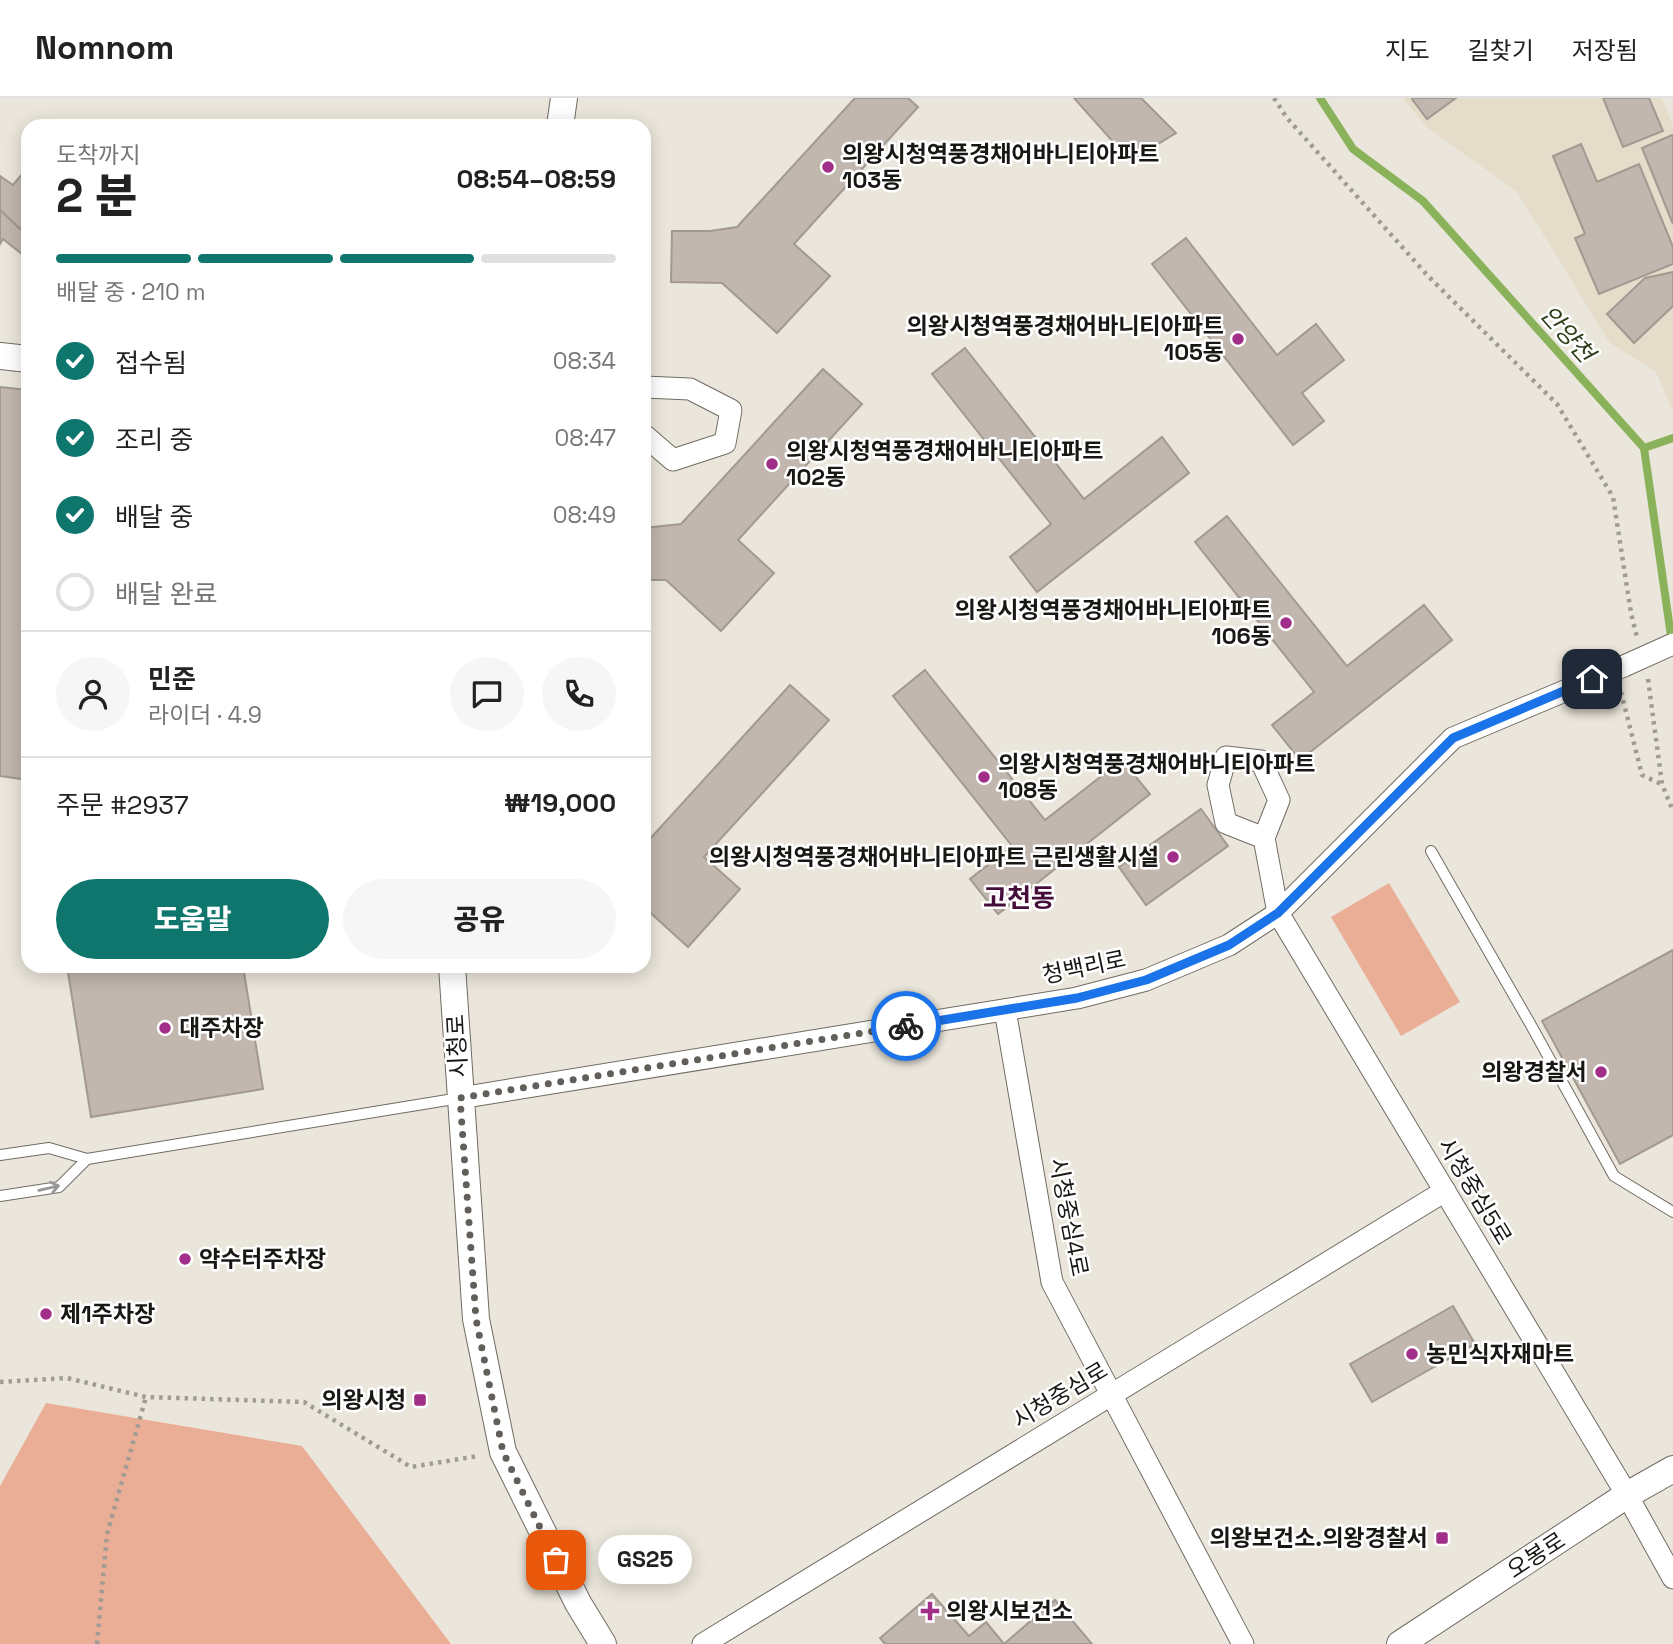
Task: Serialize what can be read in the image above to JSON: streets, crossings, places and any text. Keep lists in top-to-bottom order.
{
  "streets": {
    "street": [
      "청백리로",
      "시청로",
      "시청중심5로",
      "시청중심4로",
      "시청중심로",
      "오봉로"
    ]
  },
  "crossings": [
    ["청백리로", "시청로"],
    ["청백리로", "시청중심5로"],
    ["청백리로", "시청중심4로"],
    ["시청중심5로", "시청중심로"],
    ["시청중심5로", "오봉로"],
    ["시청중심4로", "시청중심로"]
  ],
  "districts": ["고천동"],
  "water": ["안양천"],
  "places": {
    "other": [
      "의왕시청역풍경채어바니티아파트 103동",
      "의왕시청역풍경채어바니티아파트 105동",
      "의왕시청역풍경채어바니티아파트 102동",
      "의왕시청역풍경채어바니티아파트 106동",
      "의왕시청역풍경채어바니티아파트 108동",
      "의왕시청역풍경채어바니티아파트 근린생활시설",
      "대주차장",
      "의왕경찰서",
      "약수터주차장",
      "제1주차장",
      "농민식자재마트",
      "GS25"
    ],
    "transit": ["의왕시청", "의왕보건소.의왕경찰서"],
    "health": ["의왕시보건소"]
  },
  "page": {
    "header": "Nomnom",
    "nav": ["지도", "길찾기", "저장됨"],
    "heading": ["2 분", "도착까지", "08:54–08:59"],
    "panel": [
      "민준",
      "라이더 · 4.9",
      "주문 #2937",
      "₩19,000"
    ],
    "bar": "배달 중 · 210 m",
    "list": [
      ["접수됨", "08:34"],
      ["조리 중", "08:47"],
      ["배달 중", "08:49"],
      "배달 완료"
    ],
    "buttons": ["도움말", "공유"],
    "bubble": "GS25"
  }
}
